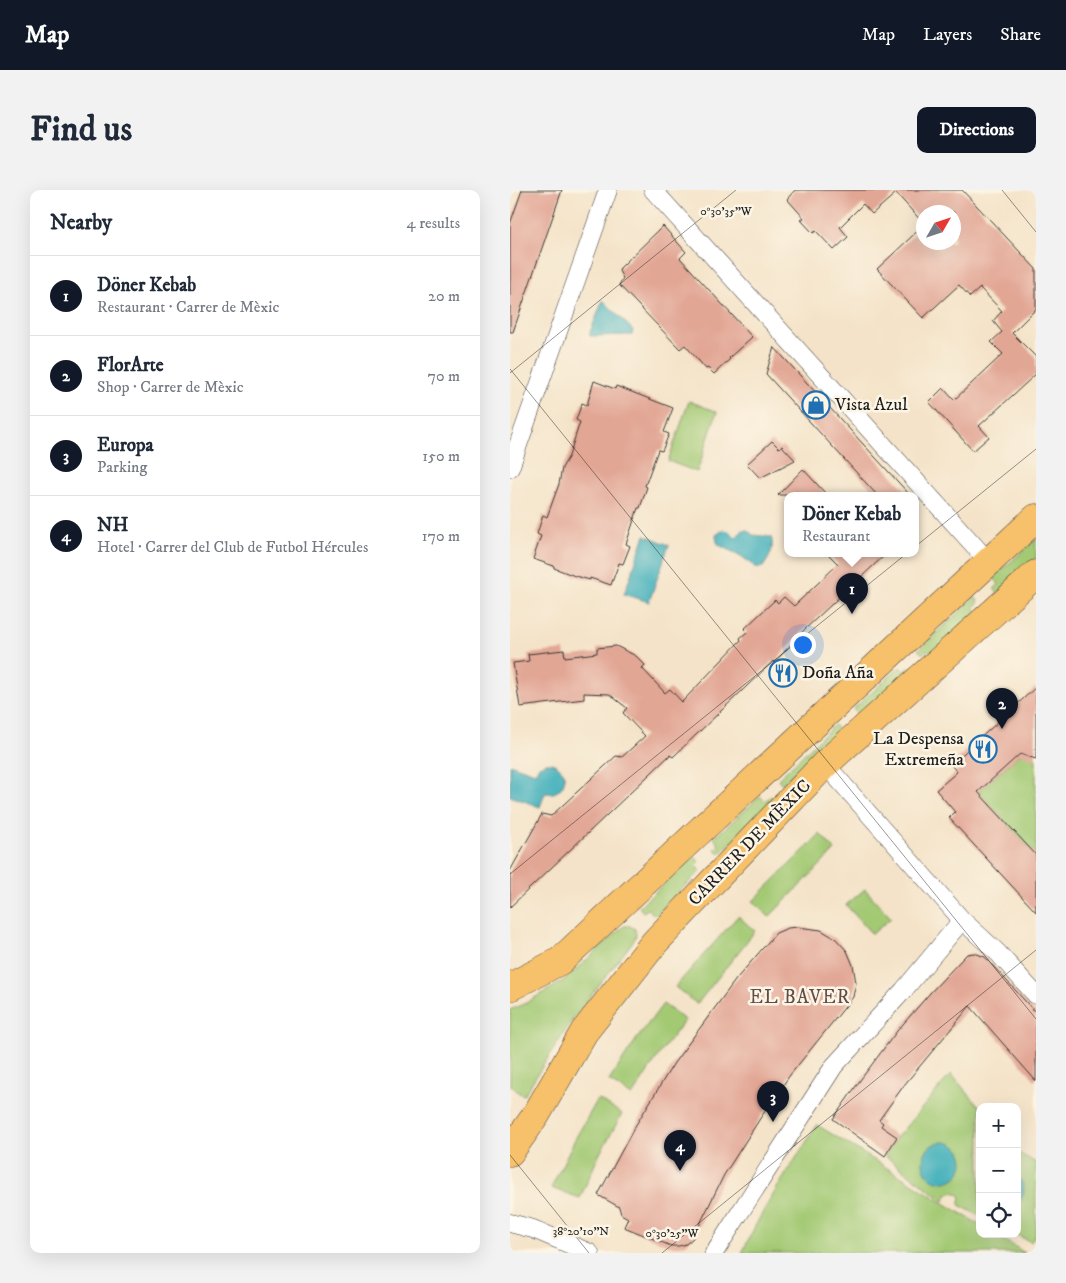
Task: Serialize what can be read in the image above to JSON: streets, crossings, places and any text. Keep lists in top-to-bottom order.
{
  "streets": {
    "main road": ["CARRER DE MÈXIC"]
  },
  "districts": ["EL BAVER"],
  "places": {
    "shop": ["Vista Azul"],
    "restaurant": ["Doña Aña", "La Despensa Extremeña"]
  },
  "north": "top right",
  "page": {
    "header": "Map",
    "nav": ["Map", "Layers", "Share"],
    "buttons": "Directions",
    "title": "Find us",
    "heading": ["Nearby", "4 results"],
    "list": [
      {
        "mark": "1",
        "name": "Döner Kebab",
        "note": "Restaurant · Carrer de Mèxic",
        "value": "20 m"
      },
      {
        "mark": "2",
        "name": "FlorArte",
        "note": "Shop · Carrer de Mèxic",
        "value": "70 m"
      },
      {
        "mark": "3",
        "name": "Europa",
        "note": "Parking",
        "value": "150 m"
      },
      {
        "mark": "4",
        "name": "NH",
        "note": "Hotel · Carrer del Club de Futbol Hércules",
        "value": "170 m"
      }
    ],
    "popup": ["Döner Kebab", "Restaurant"],
    "pins": [
      "1",
      "2",
      "3",
      "4"
    ],
    "map_buttons": ["+", "−"]
  },
  "coordinates": ["0°30'35\"W", "38°20'10\"N", "0°30'25\"W"]
}
